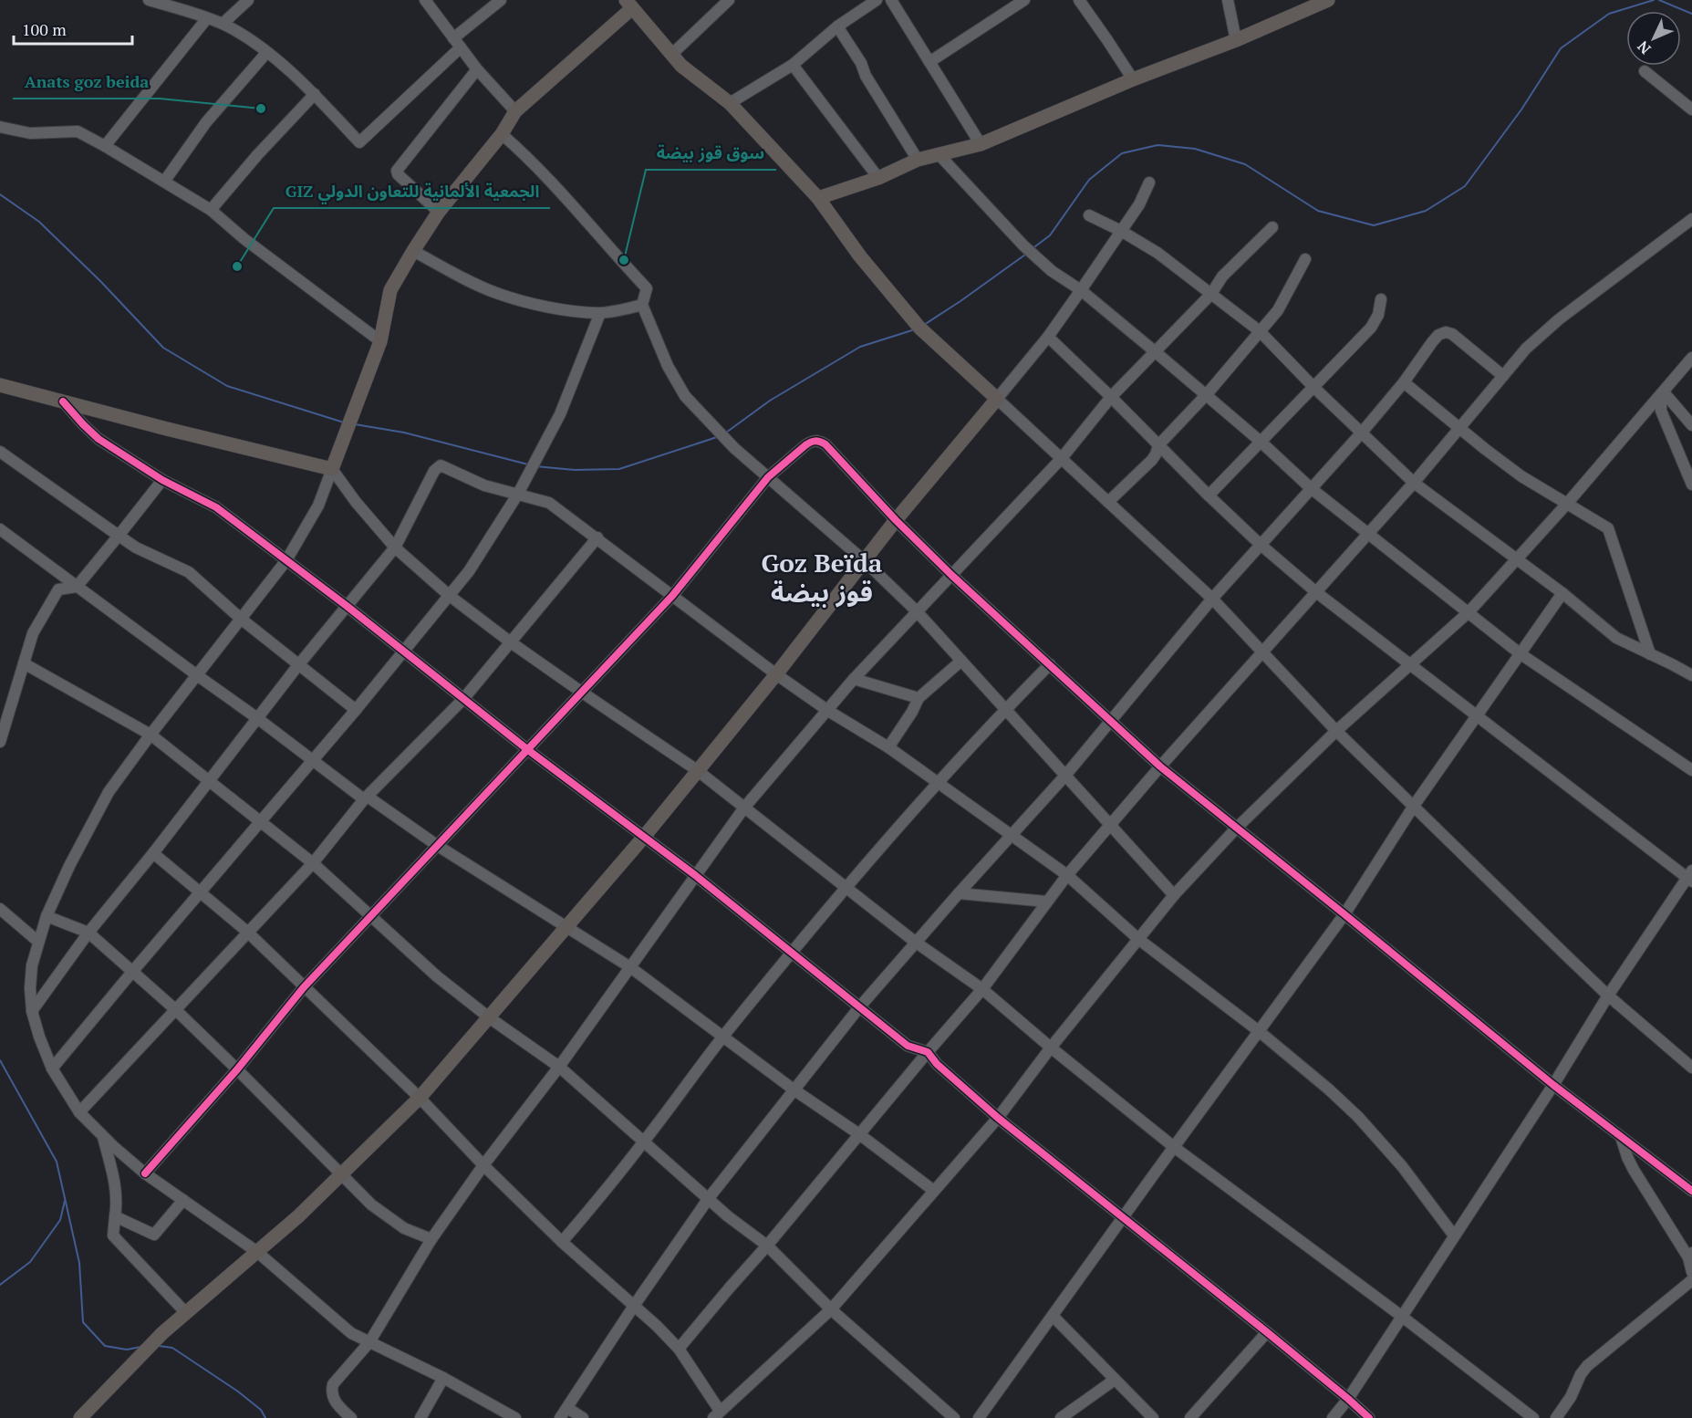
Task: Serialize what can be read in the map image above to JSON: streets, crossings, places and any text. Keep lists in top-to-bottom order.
{
  "districts": ["Goz Beïda قوز بيضة"],
  "places": ["Anats goz beida", "سوق قوز بيضة", "GIZ الجمعية الألمانية للتعاون الدولي"],
  "scale_bar": "100 m",
  "north": "bottom left"
}
